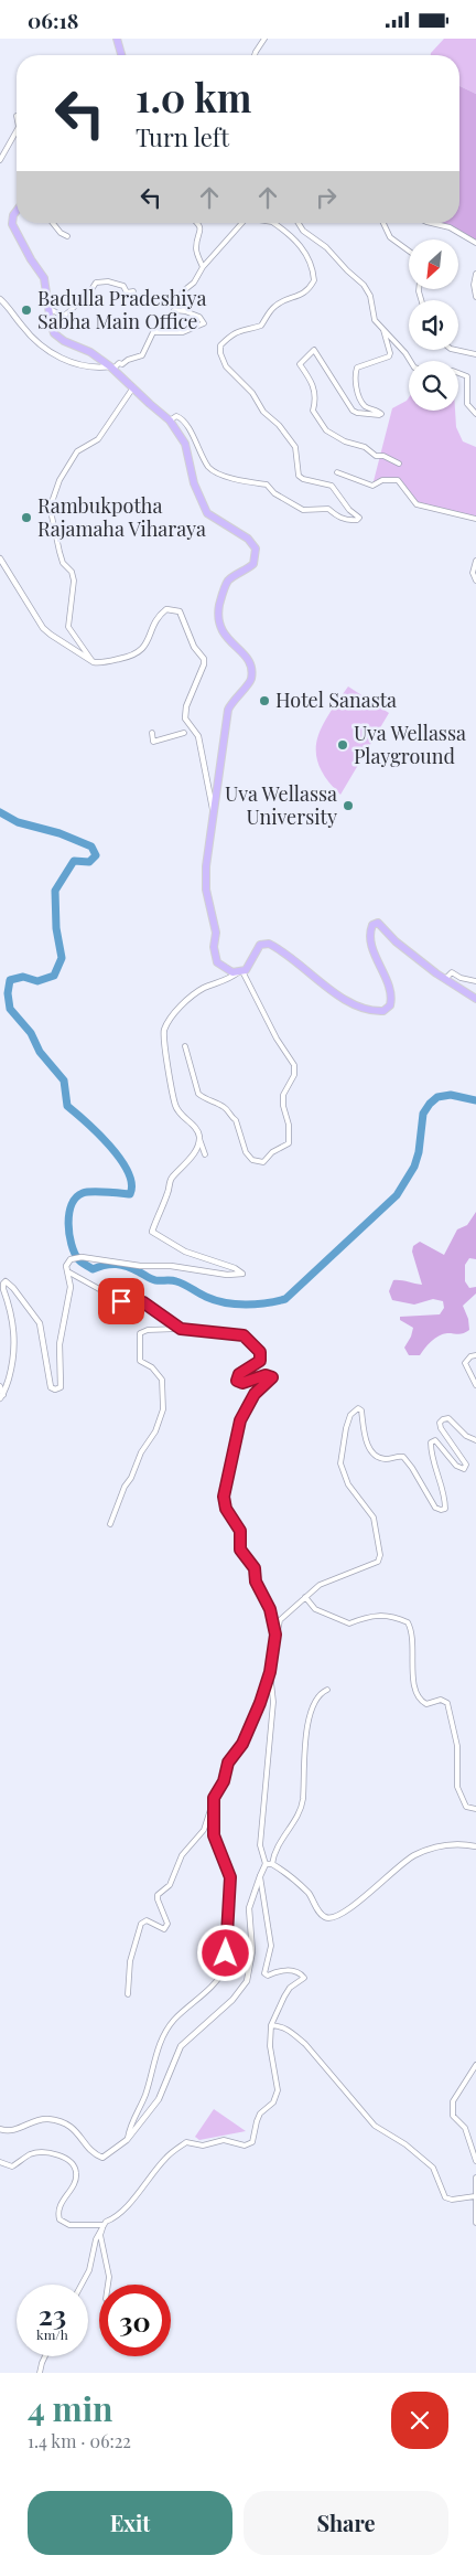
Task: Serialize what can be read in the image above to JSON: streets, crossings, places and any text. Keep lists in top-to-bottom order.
{
  "places": [
    "Badulla Pradeshiya Sabha Main Office",
    "Rambukpotha Rajamaha Viharaya",
    "Hotel Sanasta",
    "Uva Wellassa Playground",
    "Uva Wellassa University"
  ],
  "north": "bottom left",
  "page": {
    "status": "06:18",
    "turn": ["1.0 km", "Turn left"],
    "speed": "23 km/h",
    "limit": "30",
    "heading": ["4 min", "1.4 km · 06:22"],
    "buttons": ["Exit", "Share"]
  }
}
